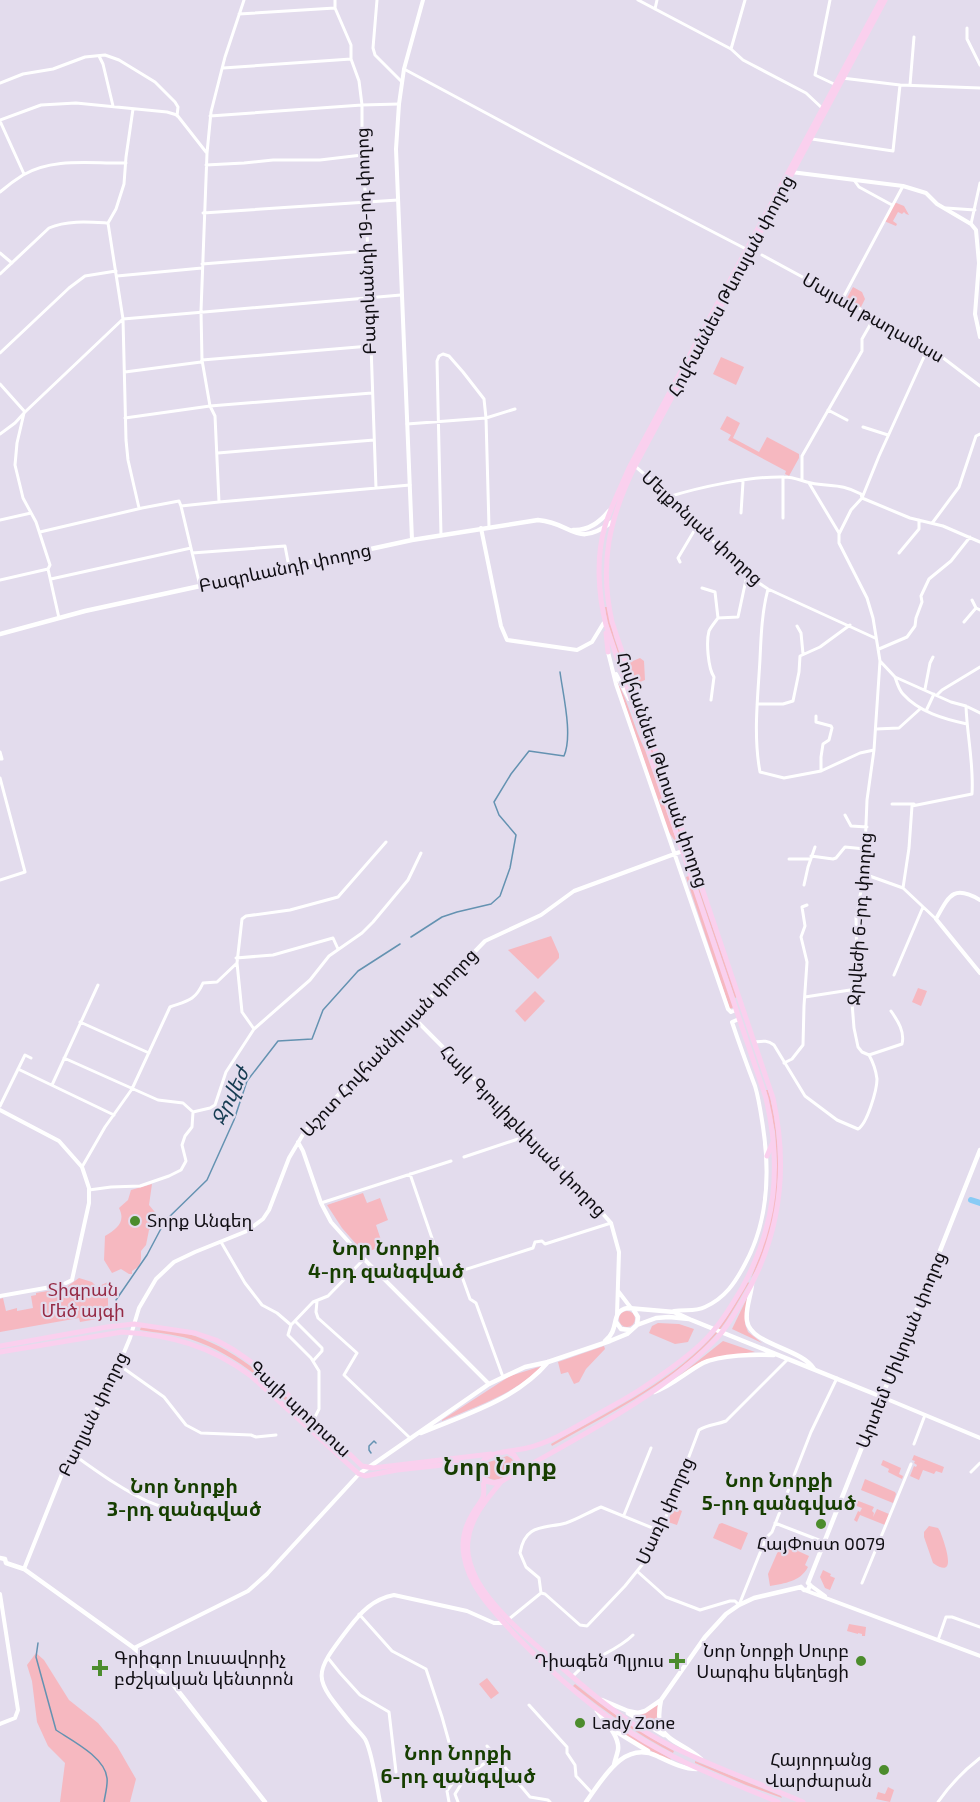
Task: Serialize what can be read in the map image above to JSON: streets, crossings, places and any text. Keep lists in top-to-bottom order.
{
  "streets": {
    "main road": [
      "Հովհաննես Թևոսյան փողոց",
      "Բագրևանդի փողոց",
      "Արտեմ Միկոյան փողոց",
      "Գայի պողոտա"
    ],
    "street": [
      "Բագրևանդի 19-րդ փողոց",
      "Մայակ թաղամաս",
      "Մելքոնյան փողոց",
      "Ջրվեժի 6-րդ փողոց",
      "Աշոտ Հովհաննիսյան փողոց",
      "Հայկ Գյուլիքևխյան փողոց",
      "Բաղյան փողոց",
      "Մառի փողոց"
    ]
  },
  "crossings": [
    ["Հովհաննես Թևոսյան փողոց", "Մելքոնյան փողոց"],
    ["Հովհաննես Թևոսյան փողոց", "Բագրևանդի փողոց"],
    ["Հովհաննես Թևոսյան փողոց", "Ջրվեժի 6-րդ փողոց"],
    ["Հովհաննես Թևոսյան փողոց", "Աշոտ Հովհաննիսյան փողոց"],
    ["Հովհաննես Թևոսյան փողոց", "Գայի պողոտա"],
    ["Աշոտ Հովհաննիսյան փողոց", "Հայկ Գյուլիքևխյան փողոց"],
    ["Աշոտ Հովհաննիսյան փողոց", "Գայի պողոտա"],
    ["Աշոտ Հովհաննիսյան փողոց", "Բաղյան փողոց"],
    ["Գայի պողոտա", "Բաղյան փողոց"]
  ],
  "districts": [
    "Նոր Նորքի 4-րդ զանգված",
    "Նոր Նորք",
    "Նոր Նորքի 5-րդ զանգված",
    "Նոր Նորքի 3-րդ զանգված",
    "Նոր Նորքի 6-րդ զանգված"
  ],
  "water": ["Ջրվեժ"],
  "parks": ["Տիգրան Մեծ այգի"],
  "places": {
    "other": [
      "Տորք Անգեղ",
      "ՀայՓոստ 0079",
      "Նոր Նորքի Սուրբ Սարգիս եկեղեցի",
      "Lady Zone",
      "Հայորդանց Վարժարան"
    ],
    "health": ["Դիագեն Պլյուս", "Գրիգոր Լուսավորիչ բժշկական կենտրոն"]
  }
}
